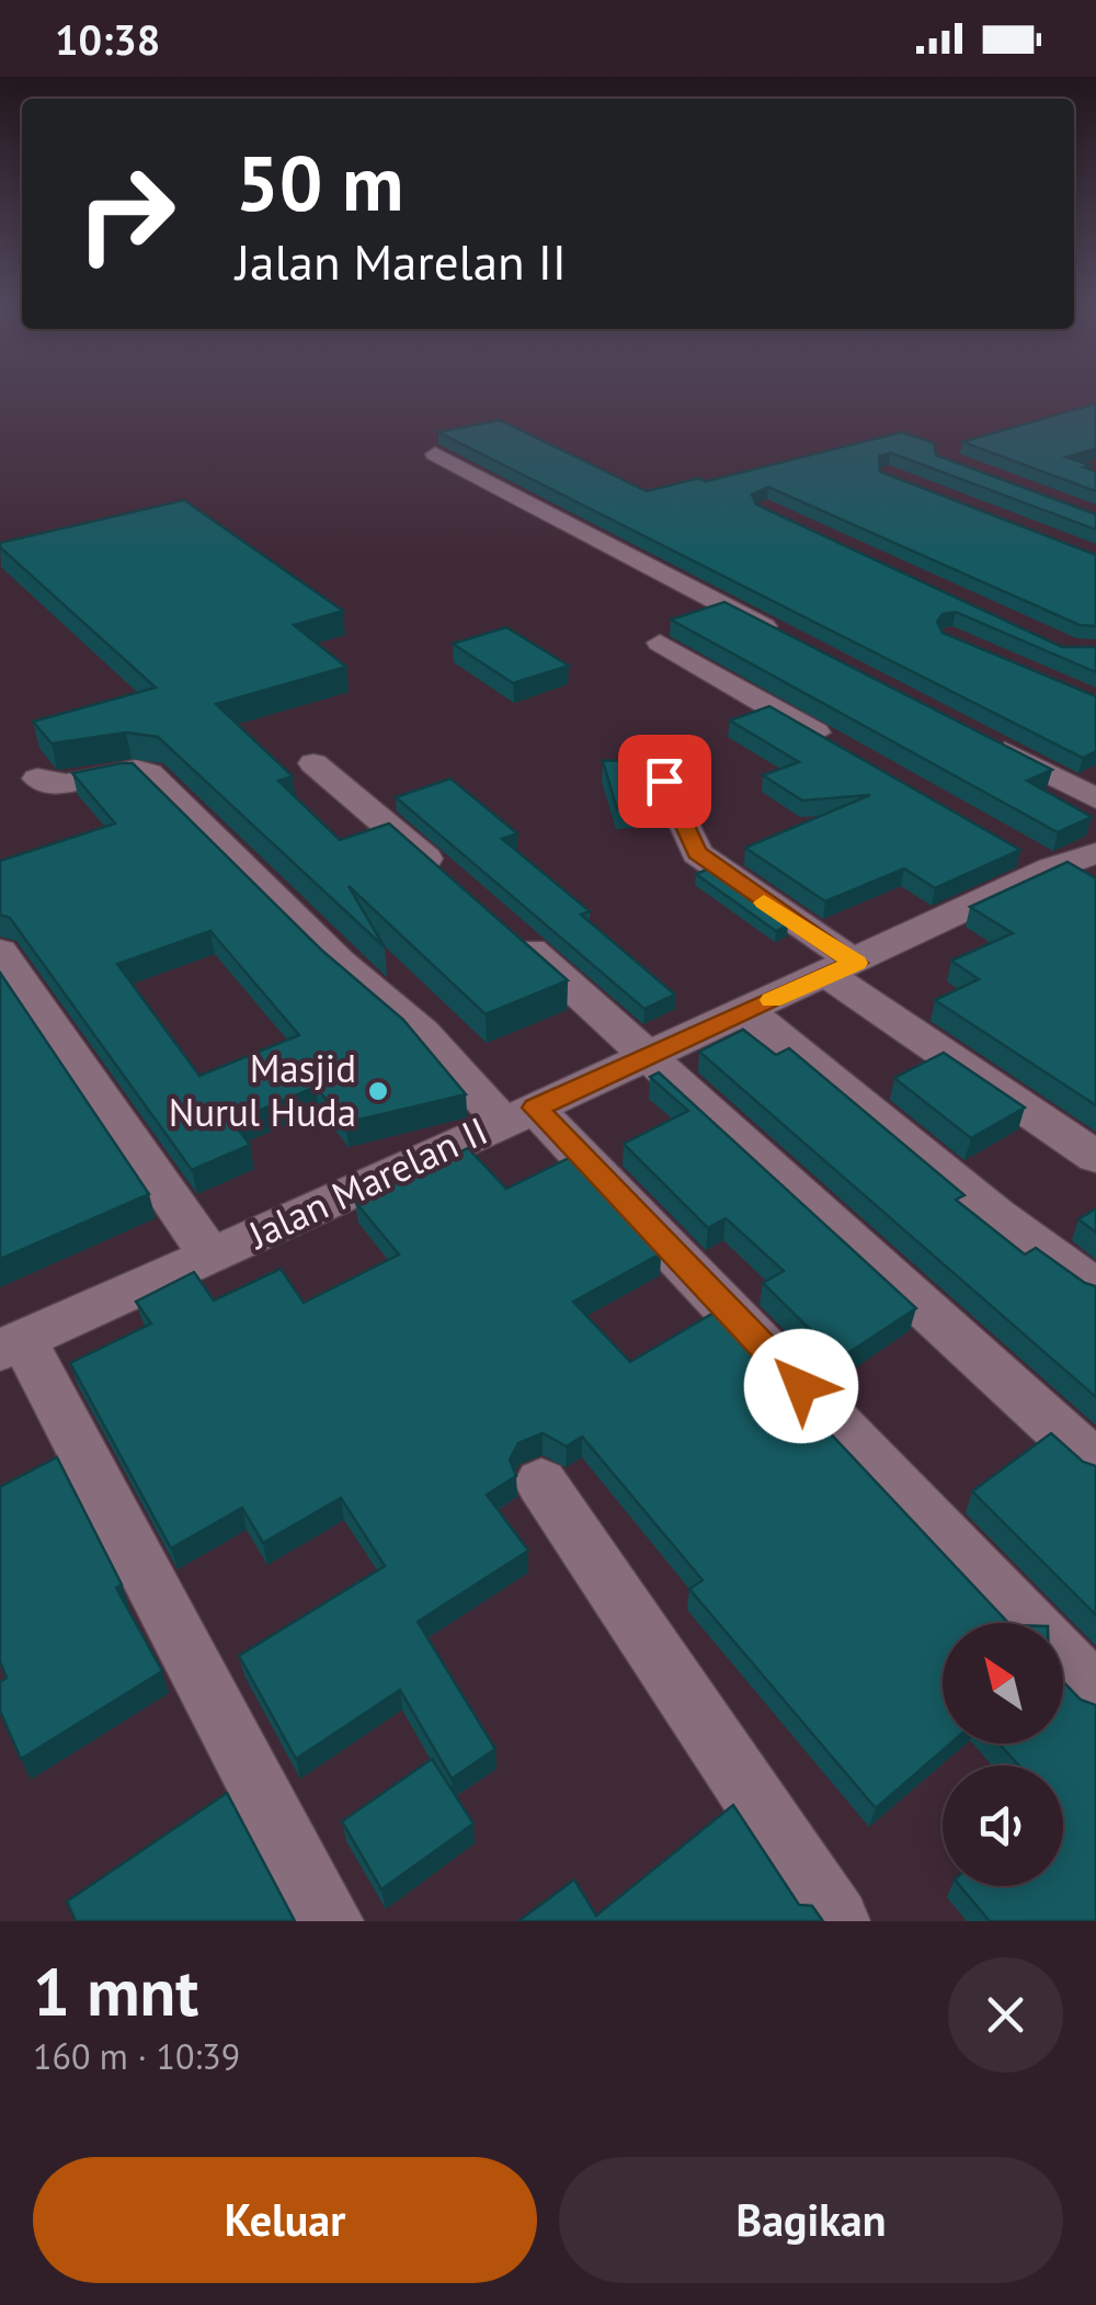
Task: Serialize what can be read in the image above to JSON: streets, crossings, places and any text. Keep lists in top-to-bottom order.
{
  "streets": {
    "street": ["Jalan Marelan II"]
  },
  "places": ["Masjid Nurul Huda"],
  "north": "top left",
  "page": {
    "status": "10:38",
    "turn": ["50 m", "Jalan Marelan II"],
    "heading": ["1 mnt", "160 m · 10:39"],
    "buttons": ["Keluar", "Bagikan"]
  }
}
